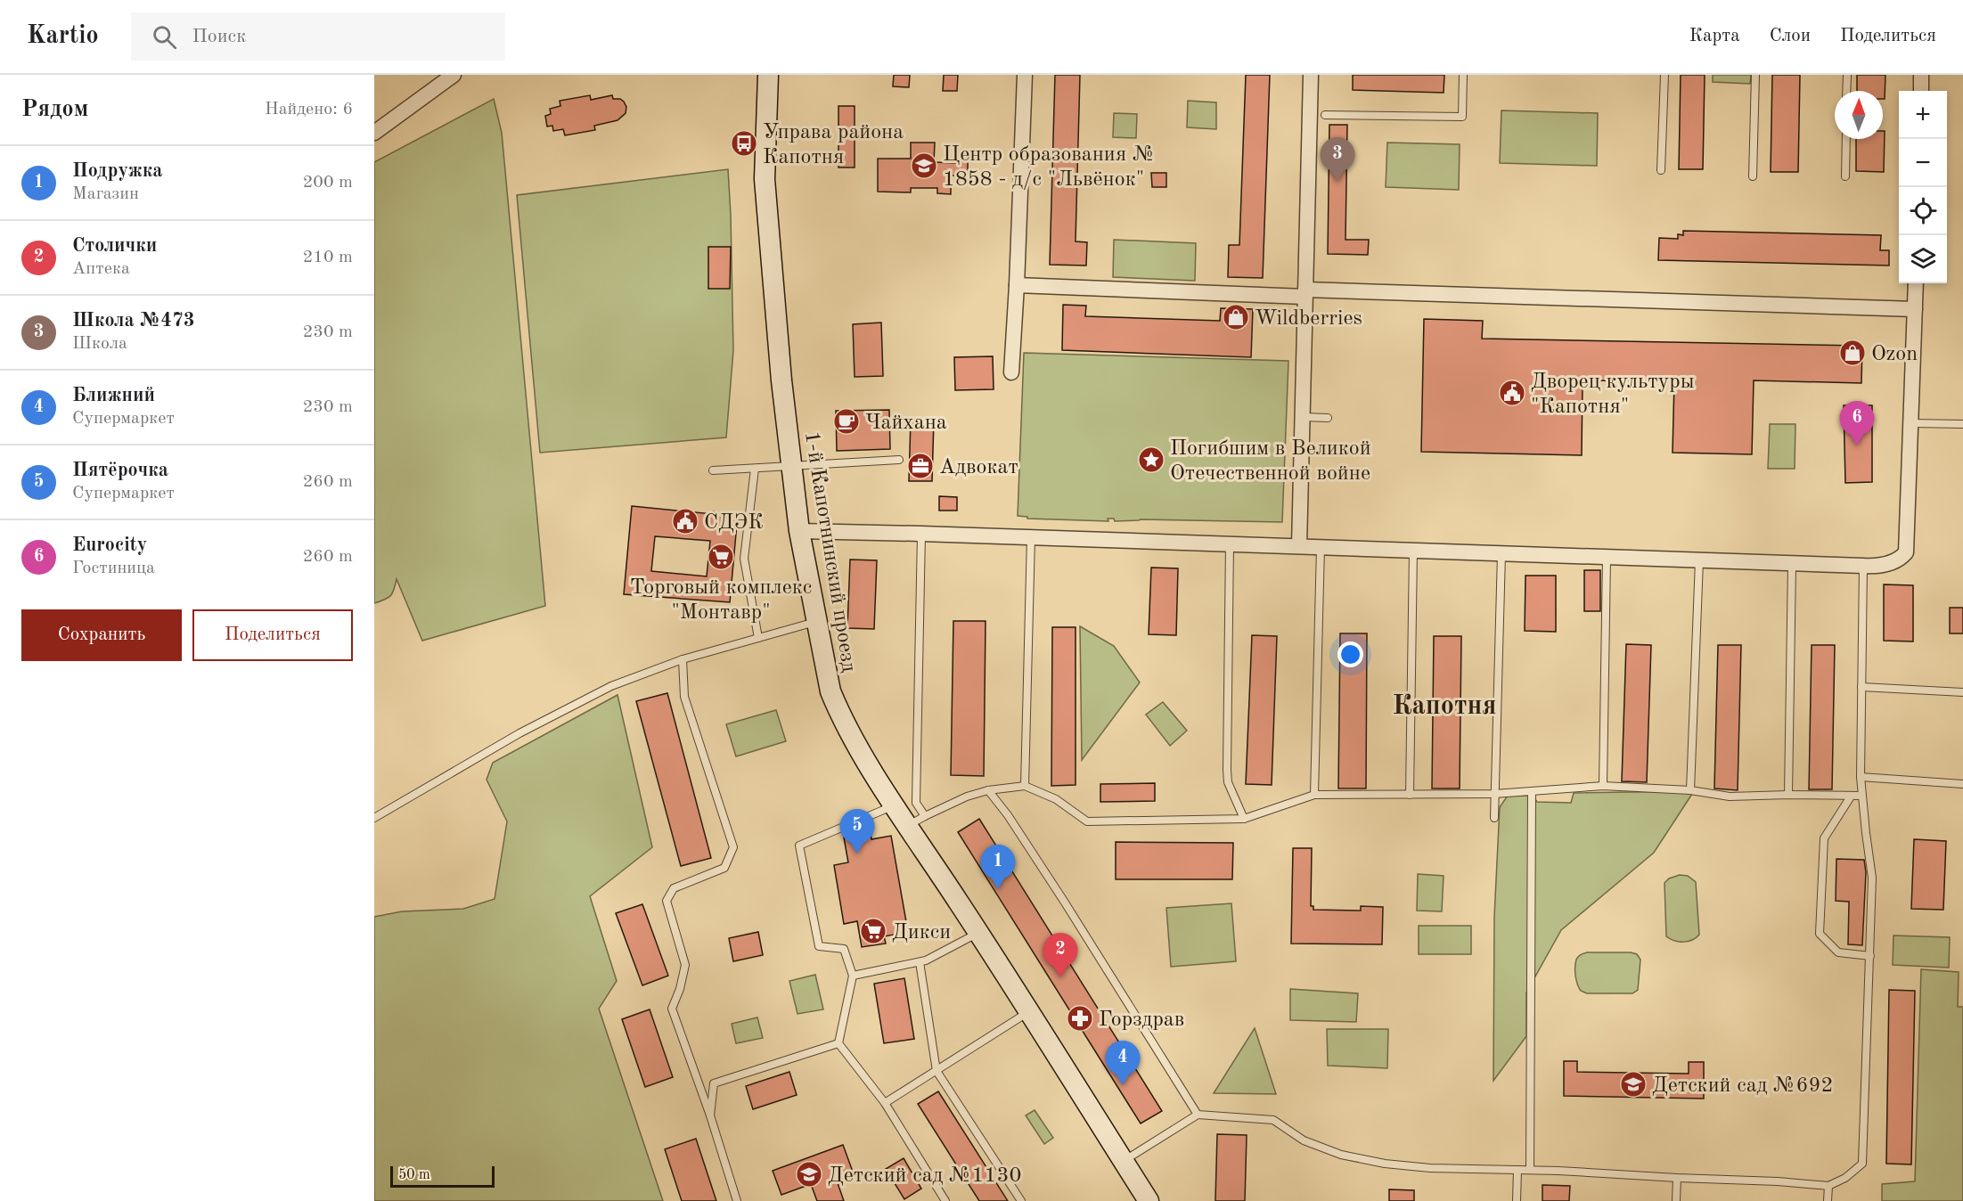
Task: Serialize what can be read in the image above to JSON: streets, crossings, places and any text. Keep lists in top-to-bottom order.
{
  "streets": {
    "street": ["1-й Капотнинский проезд"]
  },
  "districts": ["Капотня"],
  "places": {
    "bus stop": ["Управа района Капотня"],
    "school or university": ["Центр образования № 1858 - д/с \"Львёнок\"", "Детский сад №692", "Детский сад №1130"],
    "shop": ["Wildberries", "Ozon"],
    "public building": ["Дворец культуры \"Капотня\"", "СДЭК"],
    "cafe": ["Чайхана"],
    "place": ["Погибшим в Великой Отечественной войне"],
    "office": ["Адвокат"],
    "supermarket": ["Торговый комплекс \"Монтавр\"", "Дикси"],
    "pharmacy": ["Горздрав"]
  },
  "scale_bar": "50 m",
  "north": "top",
  "page": {
    "header": "Kartio",
    "search": "Поиск",
    "nav": ["Карта", "Слои", "Поделиться"],
    "heading": ["Рядом", "Найдено: 6"],
    "map_buttons": ["+", "−"],
    "pins": [
      "3",
      "6",
      "5",
      "1",
      "2",
      "4"
    ],
    "list": [
      {
        "mark": "1",
        "name": "Подружка",
        "note": "Магазин",
        "value": "200 m"
      },
      {
        "mark": "2",
        "name": "Столички",
        "note": "Аптека",
        "value": "210 m"
      },
      {
        "mark": "3",
        "name": "Школа №473",
        "note": "Школа",
        "value": "230 m"
      },
      {
        "mark": "4",
        "name": "Ближний",
        "note": "Супермаркет",
        "value": "230 m"
      },
      {
        "mark": "5",
        "name": "Пятёрочка",
        "note": "Супермаркет",
        "value": "260 m"
      },
      {
        "mark": "6",
        "name": "Eurocity",
        "note": "Гостиница",
        "value": "260 m"
      }
    ],
    "buttons": ["Сохранить", "Поделиться"],
    "scale": "50 m"
  }
}
